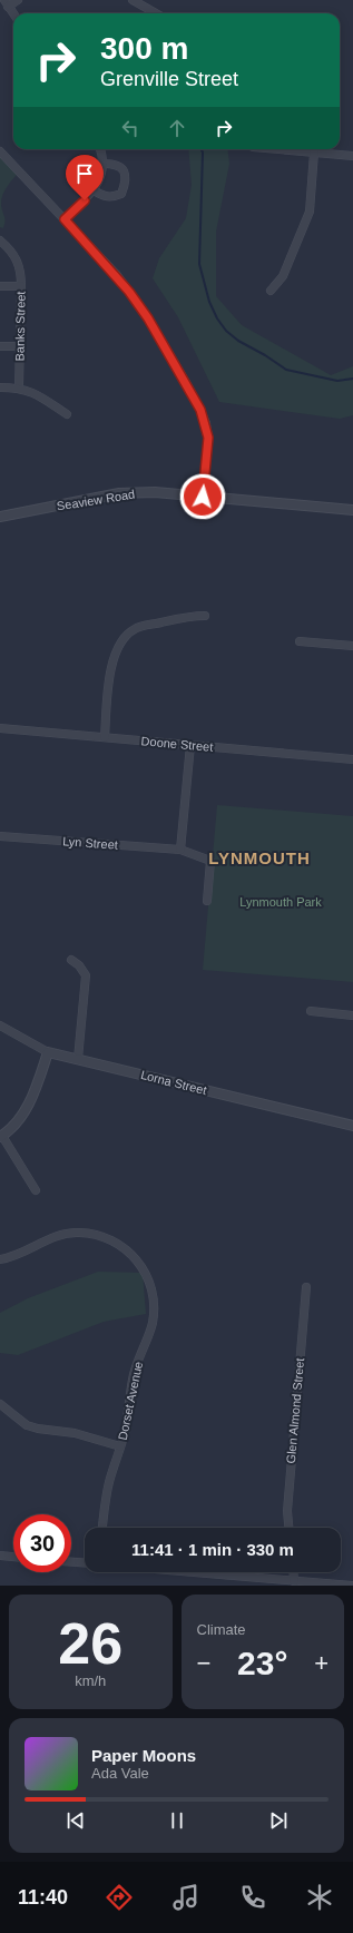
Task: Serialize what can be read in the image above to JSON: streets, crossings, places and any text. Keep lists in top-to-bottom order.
{
  "streets": {
    "street": [
      "Banks Street",
      "Seaview Road",
      "Doone Street",
      "Lyn Street",
      "Lorna Street",
      "Dorset Avenue",
      "Glen Almond Street"
    ]
  },
  "districts": ["LYNMOUTH"],
  "parks": ["Lynmouth Park"],
  "page": {
    "turn": ["300 m", "Grenville Street"],
    "limit": "30",
    "trip": "11:41 · 1 min · 330 m",
    "tile": [
      ["26", "km/h"],
      "Climate"
    ],
    "heat": ["−", "23°", "+"],
    "song": ["Paper Moons", "Ada Vale"],
    "tabs": "11:40"
  }
}
